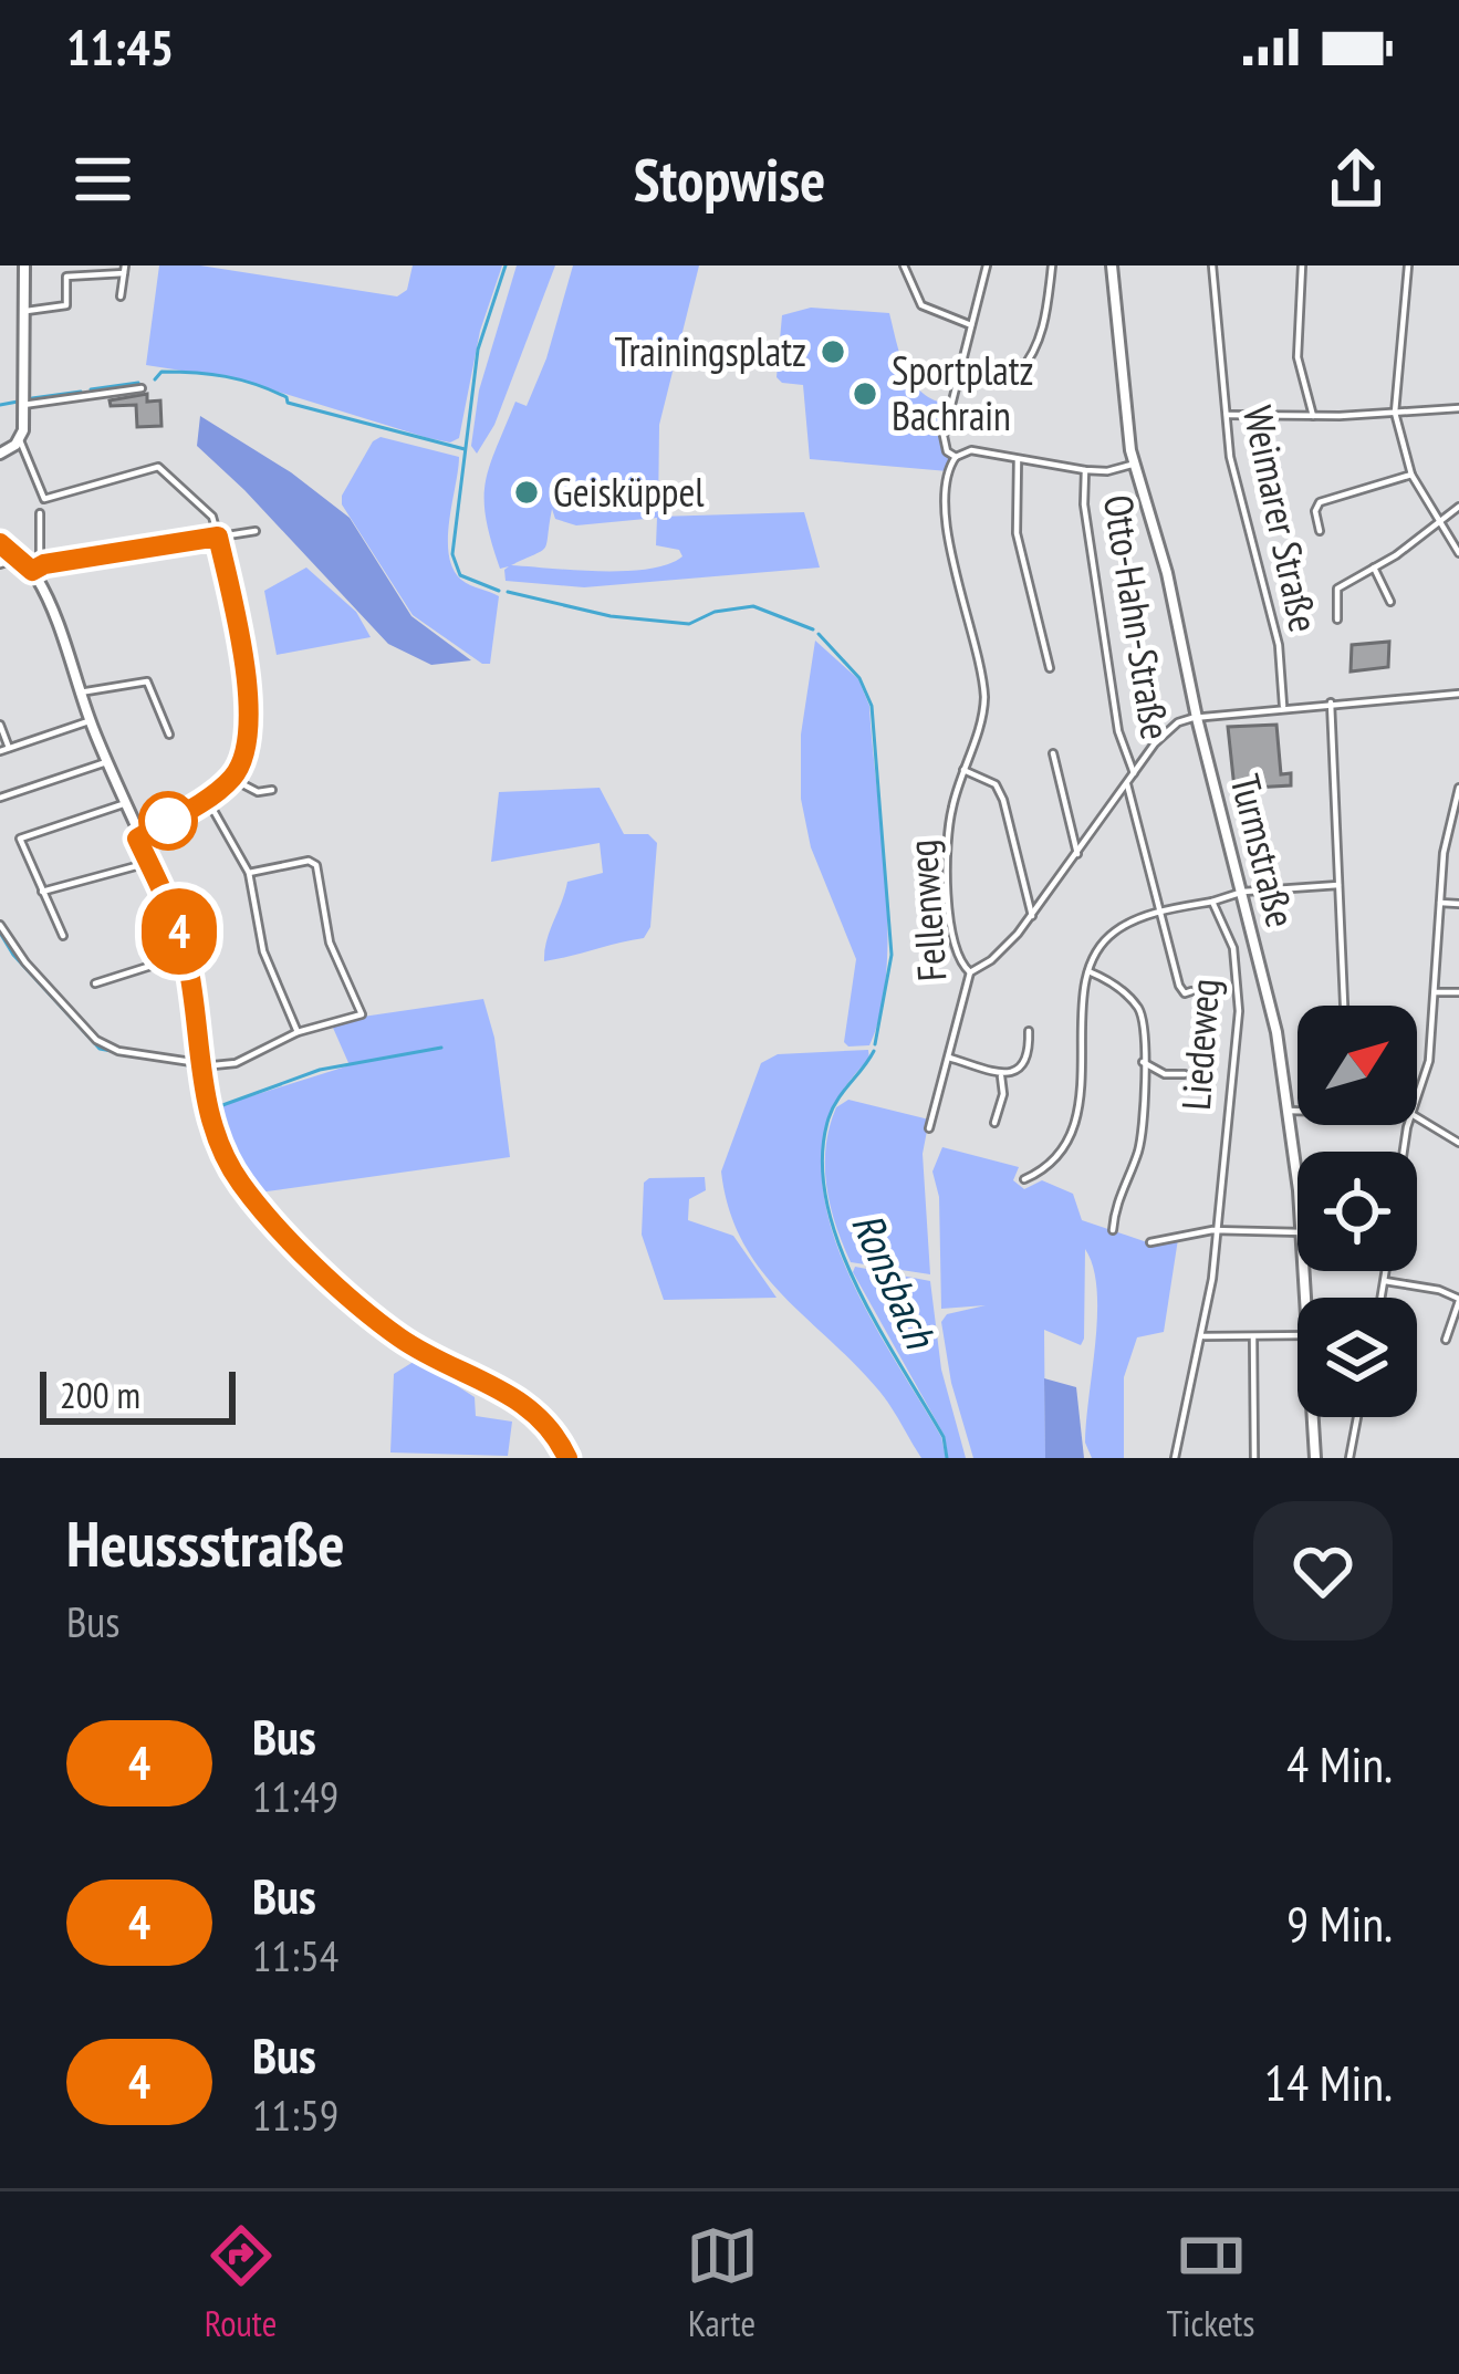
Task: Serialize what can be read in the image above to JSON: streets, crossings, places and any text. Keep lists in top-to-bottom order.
{
  "streets": {
    "street": [
      "Weimarer Straße",
      "Otto-Hahn-Straße",
      "Turmstraße",
      "Fellenweg",
      "Liedeweg"
    ]
  },
  "water": ["Ronsbach"],
  "places": ["Trainingsplatz", "Sportplatz Bachrain", "Geisküppel"],
  "lines": ["bus line 4"],
  "scale_bar": "200 m",
  "north": "top right",
  "page": {
    "status": "11:45",
    "header": "Stopwise",
    "on_map": "4",
    "scale": "200 m",
    "heading": ["Heussstraße", "Bus"],
    "list": [
      {
        "mark": "4",
        "name": "Bus",
        "note": "11:49",
        "value": "4 Min."
      },
      {
        "mark": "4",
        "name": "Bus",
        "note": "11:54",
        "value": "9 Min."
      },
      {
        "mark": "4",
        "name": "Bus",
        "note": "11:59",
        "value": "14 Min."
      }
    ],
    "tabs": ["Route", "Karte", "Tickets"]
  }
}
